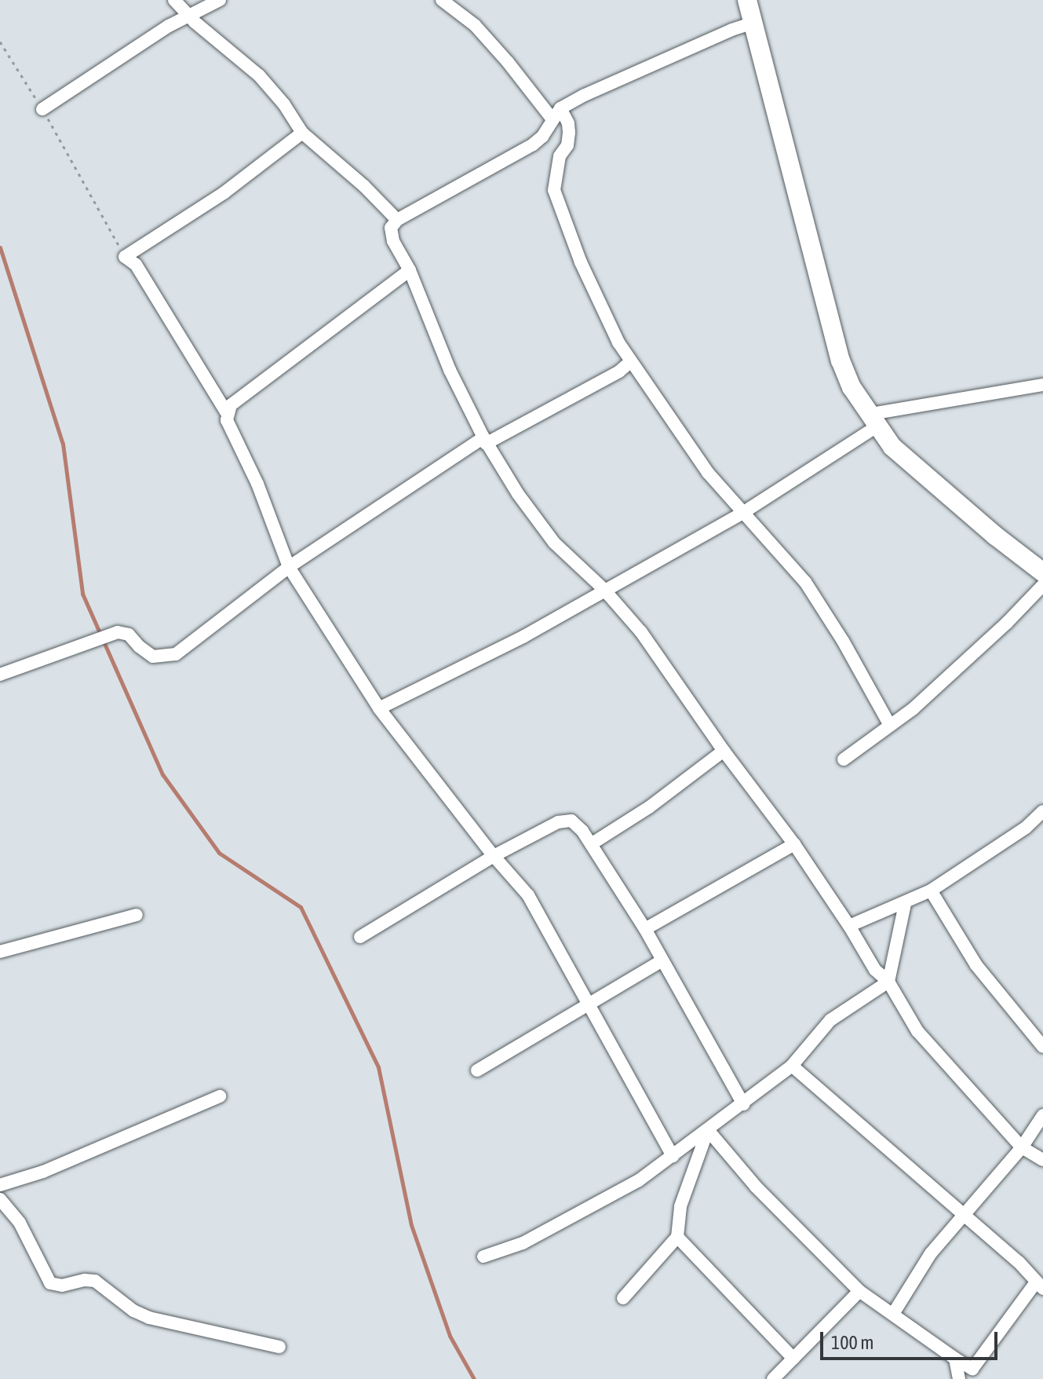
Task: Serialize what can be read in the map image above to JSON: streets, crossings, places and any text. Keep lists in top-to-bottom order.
{
  "scale_bar": "100 m"
}
